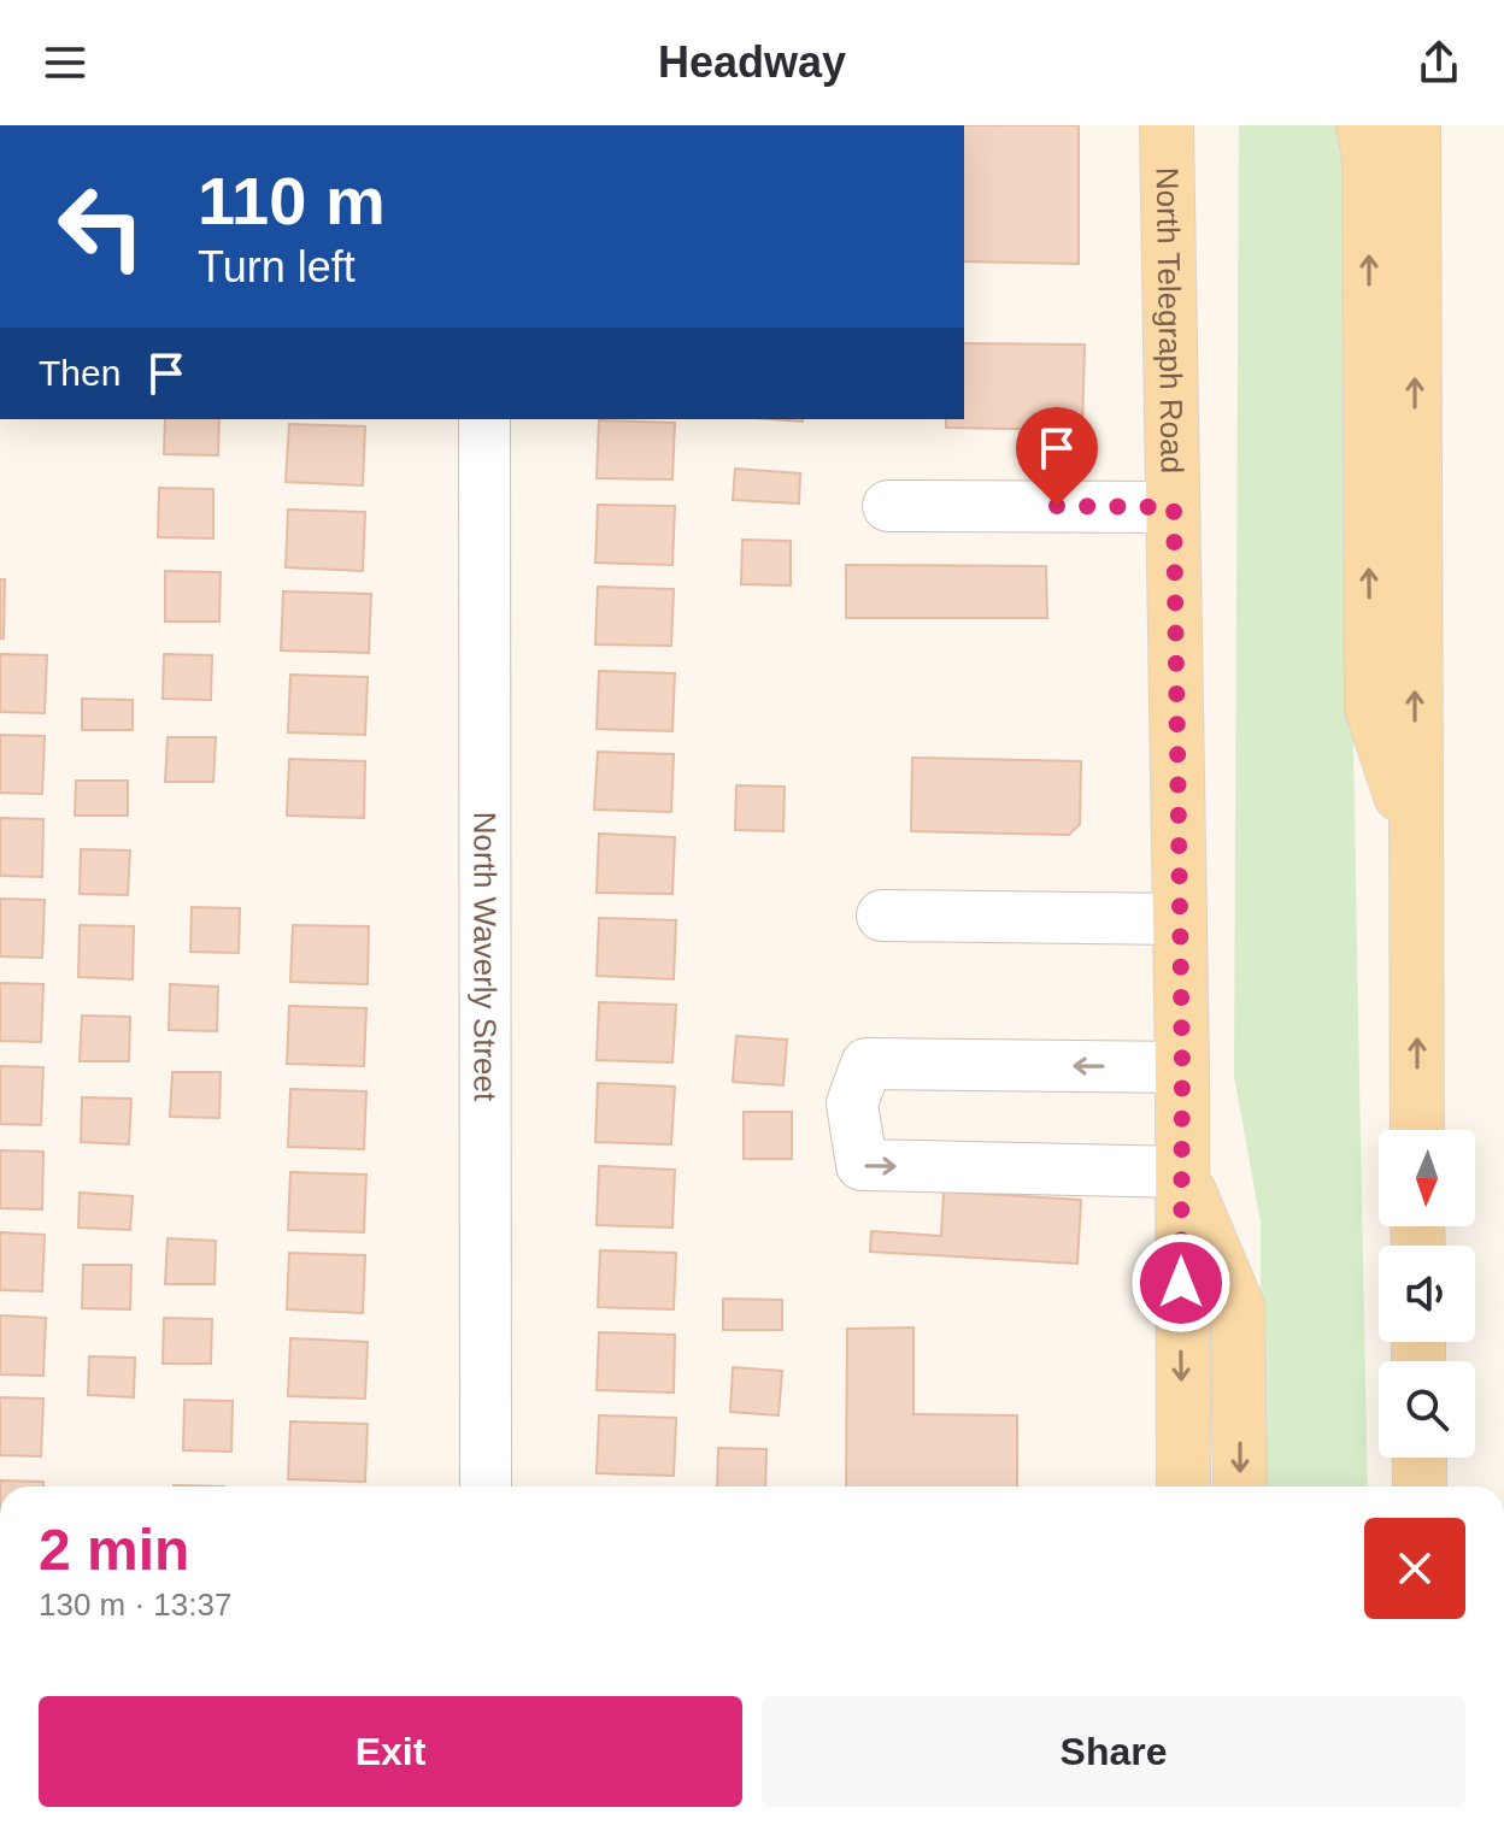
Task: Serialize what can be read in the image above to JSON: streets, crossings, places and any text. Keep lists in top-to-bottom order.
{
  "streets": {
    "main road": ["North Telegraph Road"],
    "street": ["North Waverly Street"]
  },
  "north": "bottom",
  "page": {
    "header": "Headway",
    "turn": ["110 m", "Turn left"],
    "then": "Then",
    "heading": ["2 min", "130 m · 13:37"],
    "buttons": ["Exit", "Share"]
  }
}
